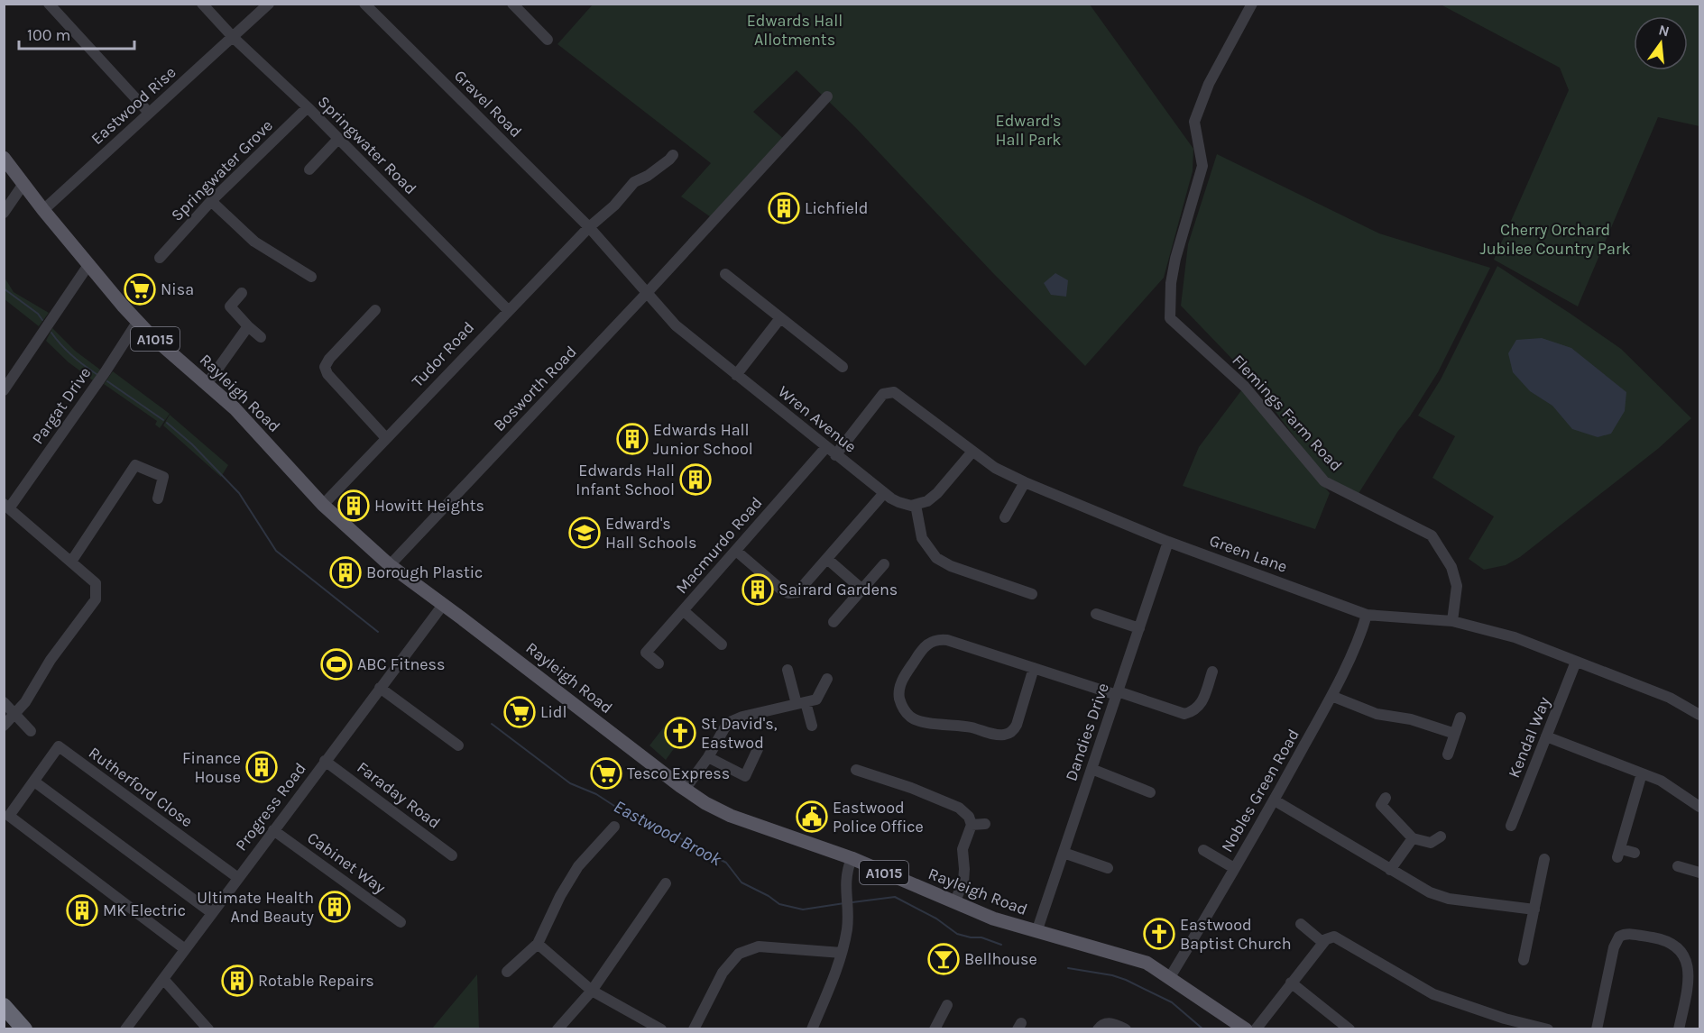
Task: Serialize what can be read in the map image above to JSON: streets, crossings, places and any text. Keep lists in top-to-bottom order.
{
  "streets": {
    "main road": ["A1015", "Rayleigh Road"],
    "street": [
      "Gravel Road",
      "Eastwood Rise",
      "Springwater Road",
      "Springwater Grove",
      "Tudor Road",
      "Bosworth Road",
      "Pargat Drive",
      "Flemings Farm Road",
      "Wren Avenue",
      "Macmurdo Road",
      "Green Lane",
      "Dandies Drive",
      "Kendal Way",
      "Rutherford Close",
      "Nobles Green Road",
      "Faraday Road",
      "Progress Road",
      "Cabinet Way"
    ]
  },
  "crossings": [
    ["Gravel Road", "Tudor Road"],
    ["Gravel Road", "Bosworth Road"],
    ["Gravel Road", "Wren Avenue"],
    ["Eastwood Rise", "Springwater Road"],
    ["Eastwood Rise", "Rayleigh Road"],
    ["Springwater Road", "Springwater Grove"],
    ["Springwater Road", "Tudor Road"],
    ["Tudor Road", "Rayleigh Road"],
    ["Bosworth Road", "Rayleigh Road"],
    ["Bosworth Road", "Wren Avenue"],
    ["Rayleigh Road", "Pargat Drive"],
    ["Rayleigh Road", "Dandies Drive"],
    ["Rayleigh Road", "Nobles Green Road"],
    ["Rayleigh Road", "Progress Road"],
    ["Flemings Farm Road", "Green Lane"],
    ["Wren Avenue", "Macmurdo Road"],
    ["Wren Avenue", "Green Lane"],
    ["Green Lane", "Dandies Drive"],
    ["Green Lane", "Kendal Way"],
    ["Green Lane", "Nobles Green Road"],
    ["Rutherford Close", "Progress Road"],
    ["Faraday Road", "Progress Road"],
    ["Progress Road", "Cabinet Way"]
  ],
  "water": ["Eastwood Brook"],
  "parks": ["Edwards Hall Allotments", "Edward's Hall Park", "Cherry Orchard Jubilee Country Park"],
  "places": {
    "building": [
      "Lichfield",
      "Edwards Hall Junior School",
      "Edwards Hall Infant School",
      "Howitt Heights",
      "Borough Plastic",
      "Sairard Gardens",
      "Finance House",
      "Ultimate Health And Beauty",
      "MK Electric",
      "Rotable Repairs"
    ],
    "supermarket": ["Nisa", "Lidl", "Tesco Express"],
    "school or university": ["Edward's Hall Schools"],
    "sports": ["ABC Fitness"],
    "church": ["St David's, Eastwod", "Eastwood Baptist Church"],
    "public building": ["Eastwood Police Office"],
    "bar": ["Bellhouse"]
  },
  "scale_bar": "100 m",
  "north": "top"
}
